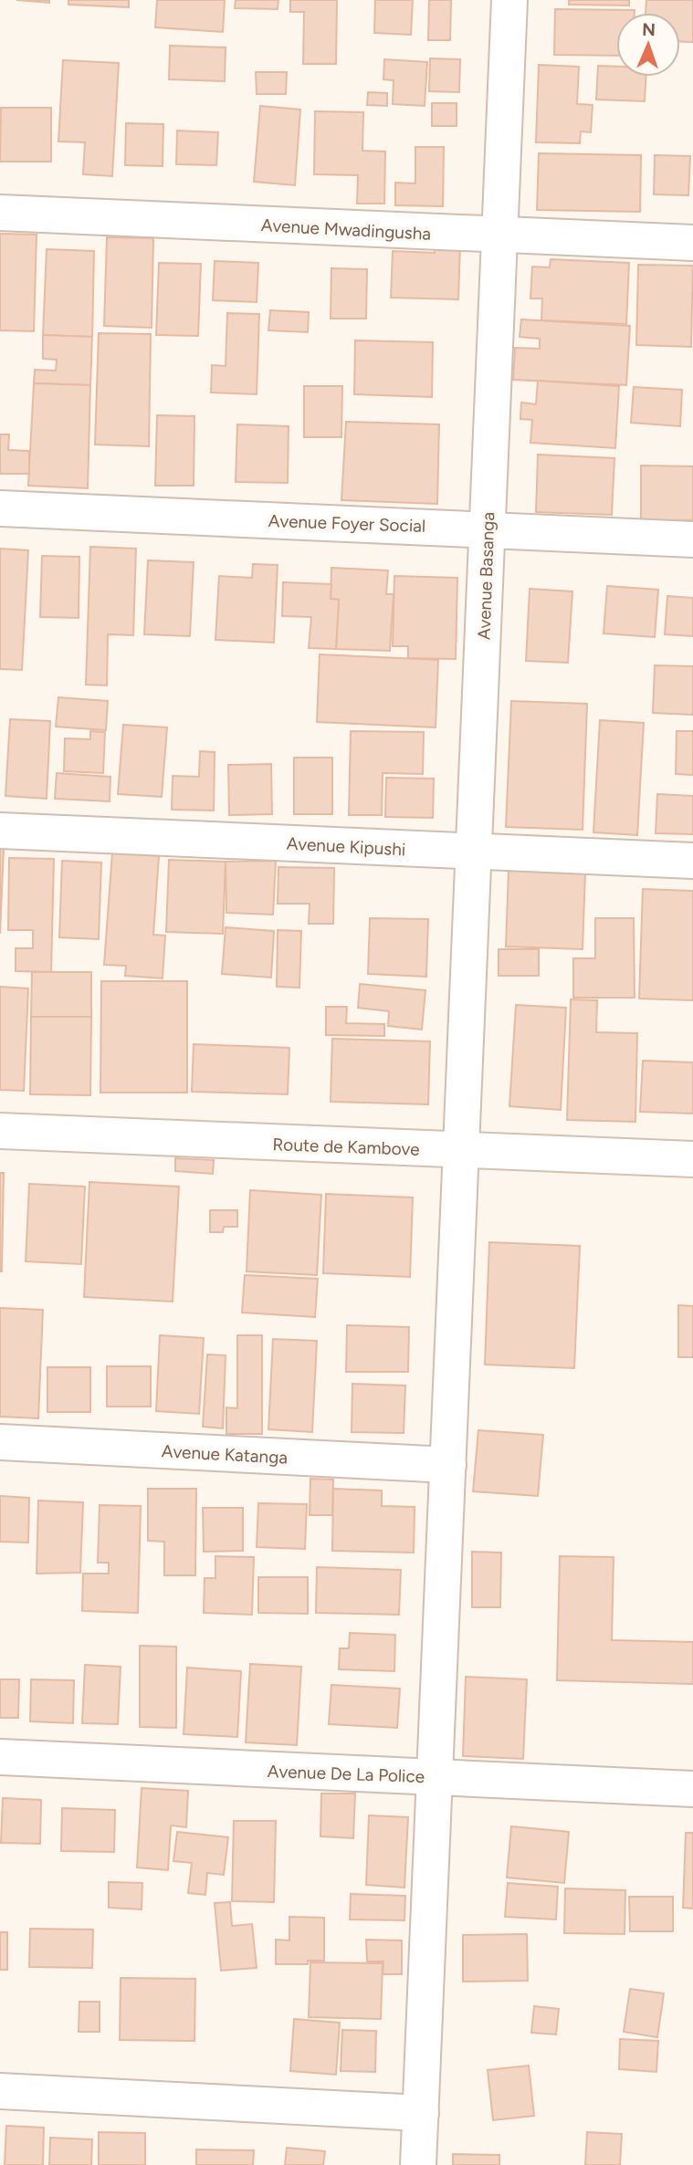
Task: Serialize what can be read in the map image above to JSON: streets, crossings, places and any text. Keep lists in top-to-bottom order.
{
  "streets": {
    "street": [
      "Avenue Mwadingusha",
      "Avenue Foyer Social",
      "Avenue Basanga",
      "Avenue Kipushi",
      "Route de Kambove",
      "Avenue Katanga",
      "Avenue De La Police"
    ]
  },
  "crossings": [
    ["Avenue Mwadingusha", "Avenue Basanga"],
    ["Avenue Foyer Social", "Avenue Basanga"],
    ["Avenue Basanga", "Avenue Kipushi"],
    ["Avenue Basanga", "Route de Kambove"],
    ["Avenue Basanga", "Avenue Katanga"],
    ["Avenue Basanga", "Avenue De La Police"]
  ],
  "north": "top"
}
